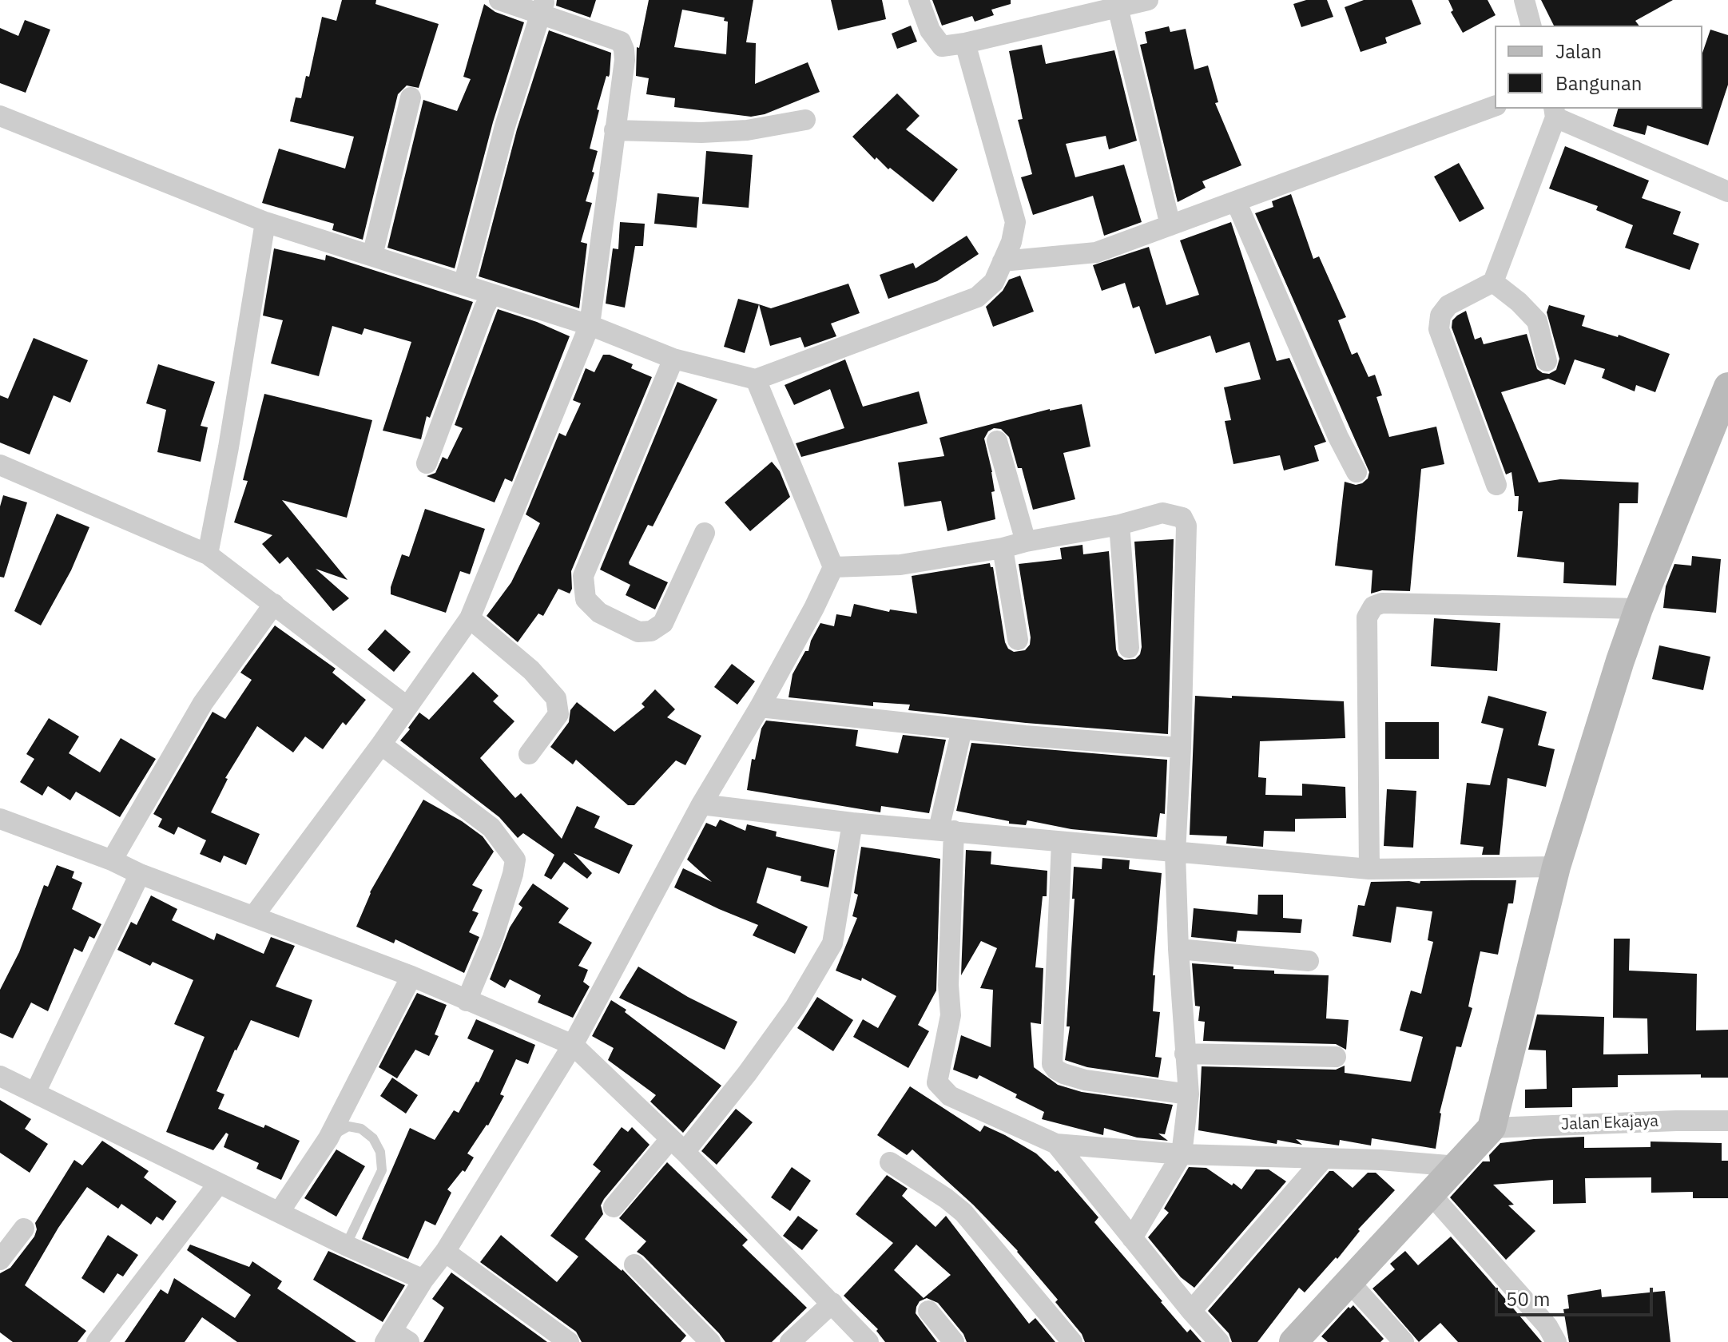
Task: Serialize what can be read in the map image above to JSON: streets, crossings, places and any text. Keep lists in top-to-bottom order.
{
  "streets": {
    "street": ["Jalan Ekajaya"]
  },
  "legend": ["Jalan", "Bangunan"],
  "scale_bar": "50 m"
}
